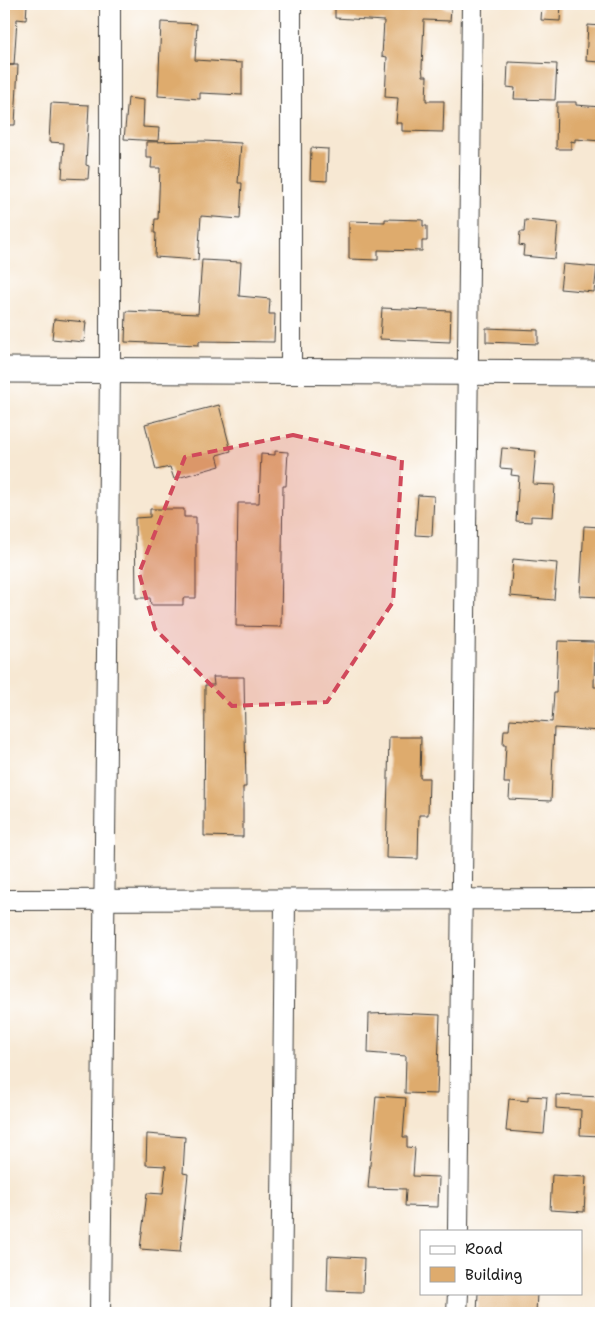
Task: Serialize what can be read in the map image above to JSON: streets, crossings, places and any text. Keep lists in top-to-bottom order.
{
  "legend": ["Road", "Building"]
}
